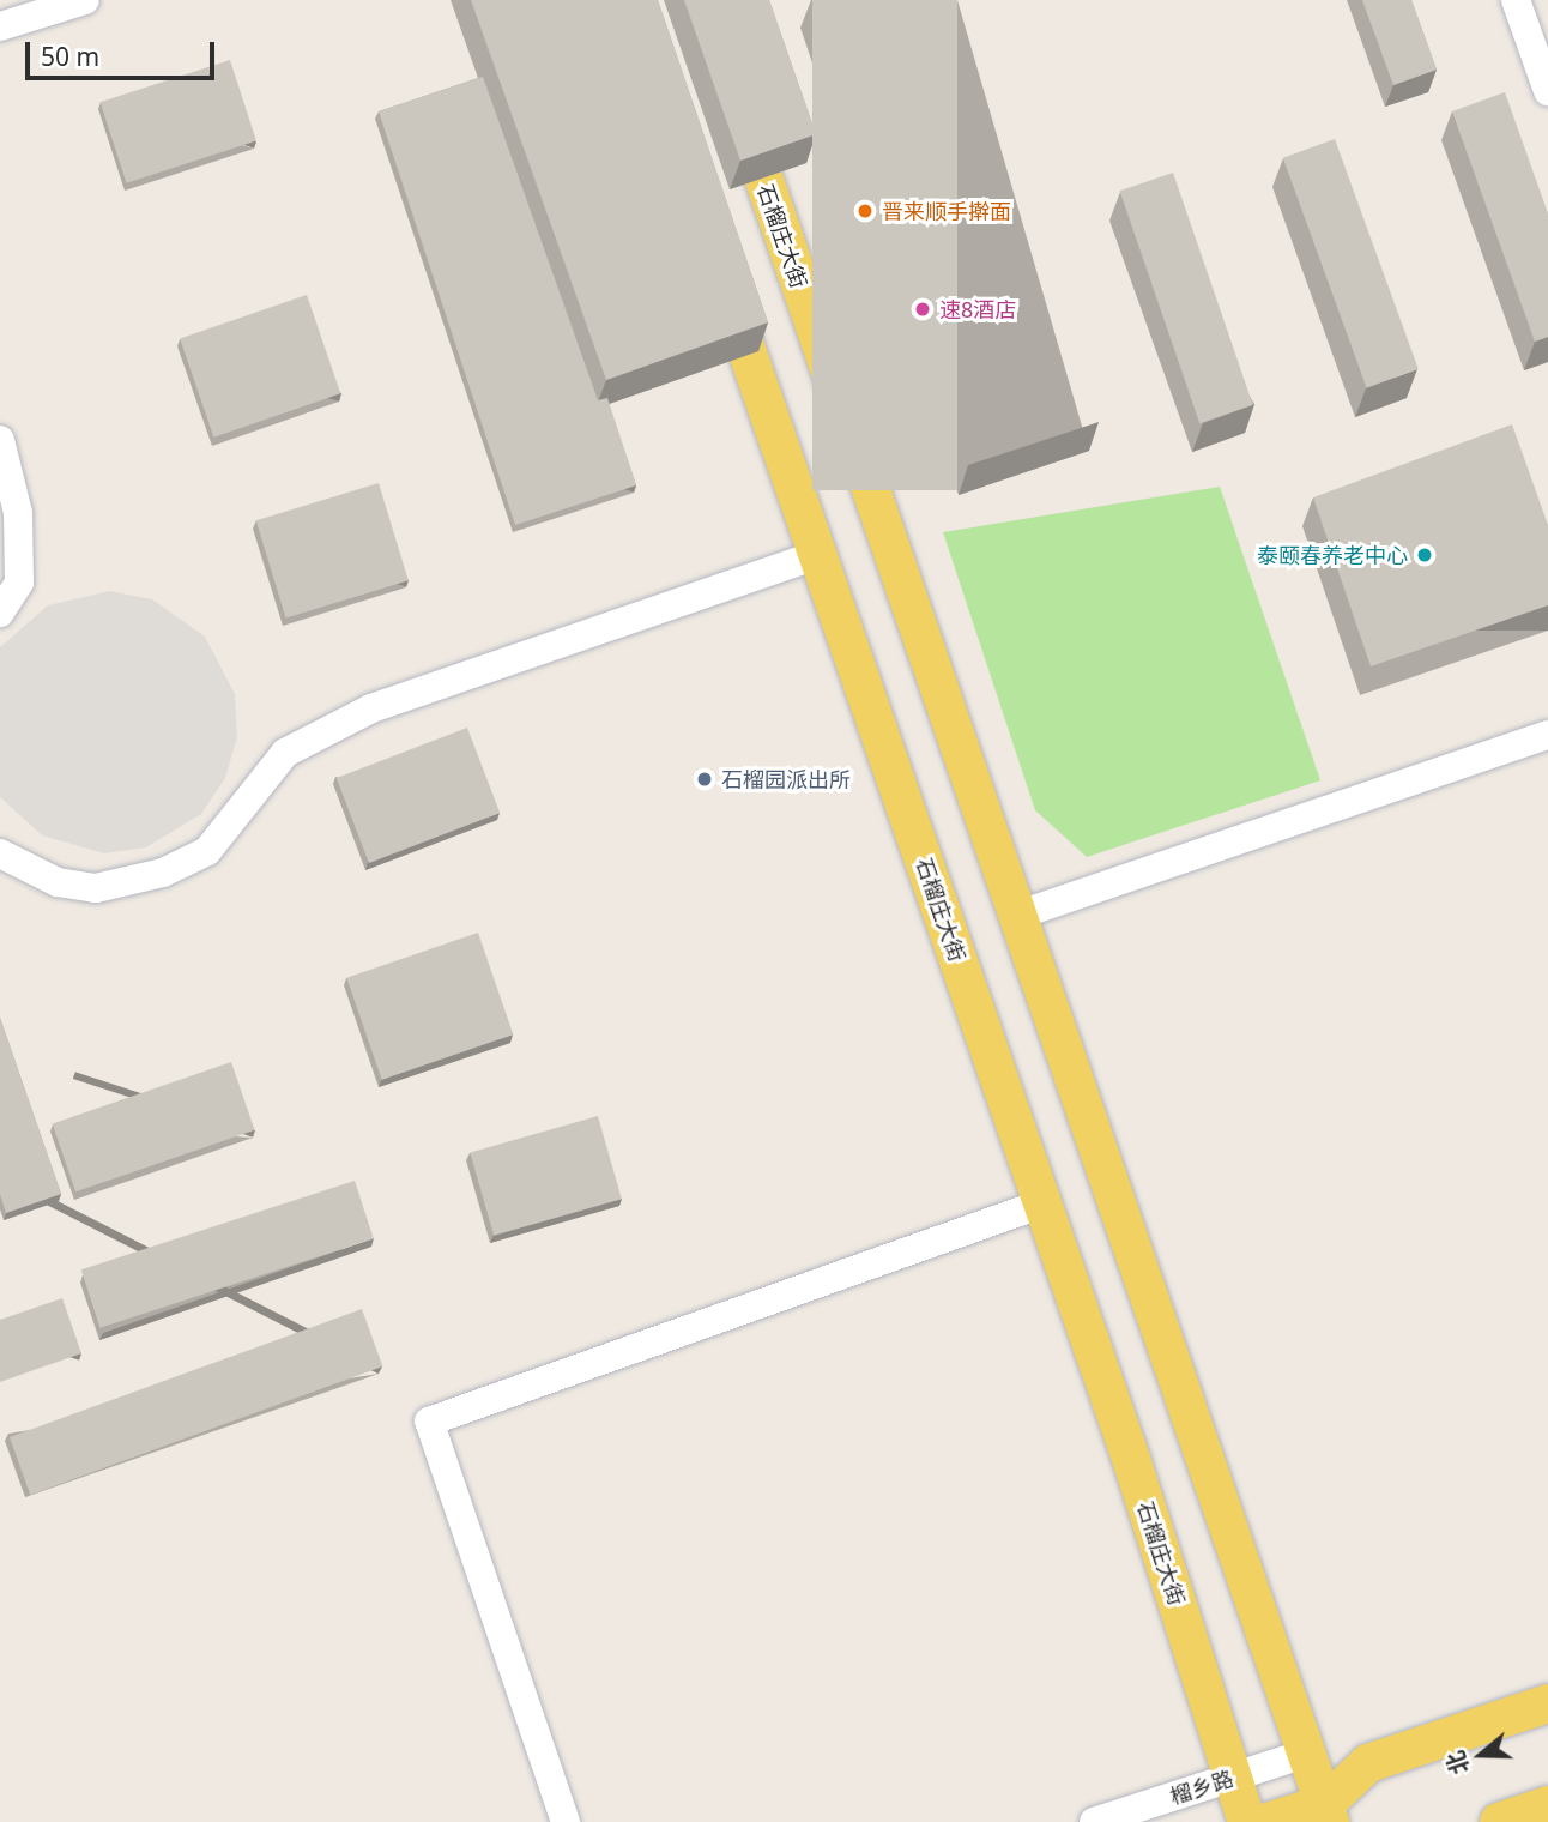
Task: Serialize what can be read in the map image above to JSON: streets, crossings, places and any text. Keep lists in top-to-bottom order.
{
  "streets": {
    "main road": ["石榴庄大街"],
    "street": ["榴乡路"]
  },
  "crossings": [
    ["石榴庄大街", "榴乡路"]
  ],
  "places": [
    "晋来顺手擀面",
    "速8酒店",
    "泰颐春养老中心",
    "石榴园派出所"
  ],
  "scale_bar": "50 m",
  "north": "left"
}
